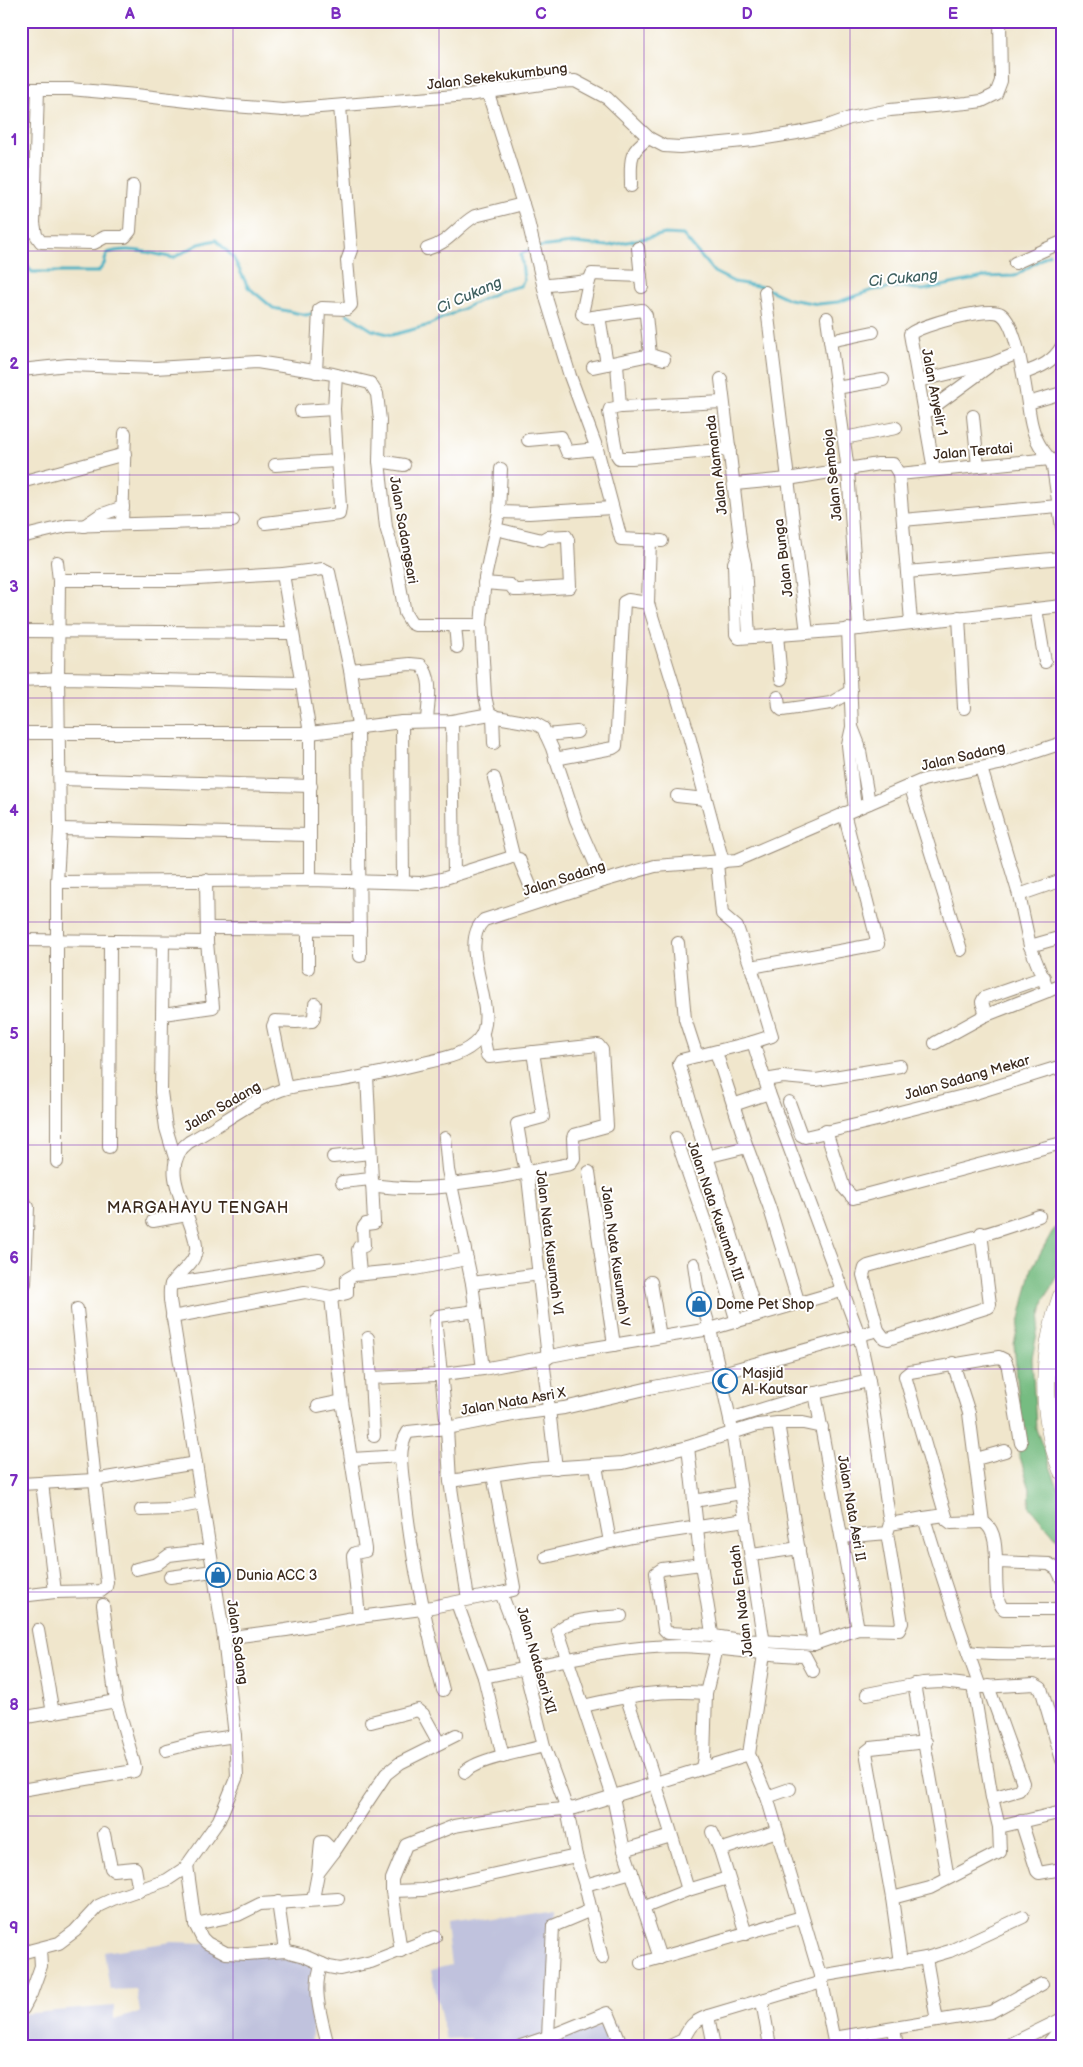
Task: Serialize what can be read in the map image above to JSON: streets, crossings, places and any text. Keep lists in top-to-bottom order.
{
  "streets": {
    "street": [
      "Jalan Sekekukumbung",
      "Jalan Anyelir 1",
      "Jalan Teratai",
      "Jalan Alamanda",
      "Jalan Semboja",
      "Jalan Sadangsari",
      "Jalan Bunga",
      "Jalan Sadang",
      "Jalan Sadang Mekar",
      "Jalan Nata Kusumah III",
      "Jalan Nata Kusumah VI",
      "Jalan Nata Kusumah V",
      "Jalan Nata Asri X",
      "Jalan Nata Asri II",
      "Jalan Nata Endah",
      "Jalan Natasari XII"
    ]
  },
  "crossings": [
    ["Jalan Anyelir 1", "Jalan Teratai"],
    ["Jalan Nata Kusumah VI", "Jalan Nata Asri X"],
    ["Jalan Nata Asri X", "Jalan Nata Endah"]
  ],
  "districts": ["MARGAHAYU TENGAH"],
  "water": ["Ci Cukang"],
  "places": {
    "shop": ["Dome Pet Shop", "Dunia ACC 3"],
    "mosque": ["Masjid Al-Kautsar"]
  },
  "grid": {
    "columns": [
      "A",
      "B",
      "C",
      "D",
      "E"
    ],
    "rows": [
      "1",
      "2",
      "3",
      "4",
      "5",
      "6",
      "7",
      "8",
      "9"
    ]
  }
}
